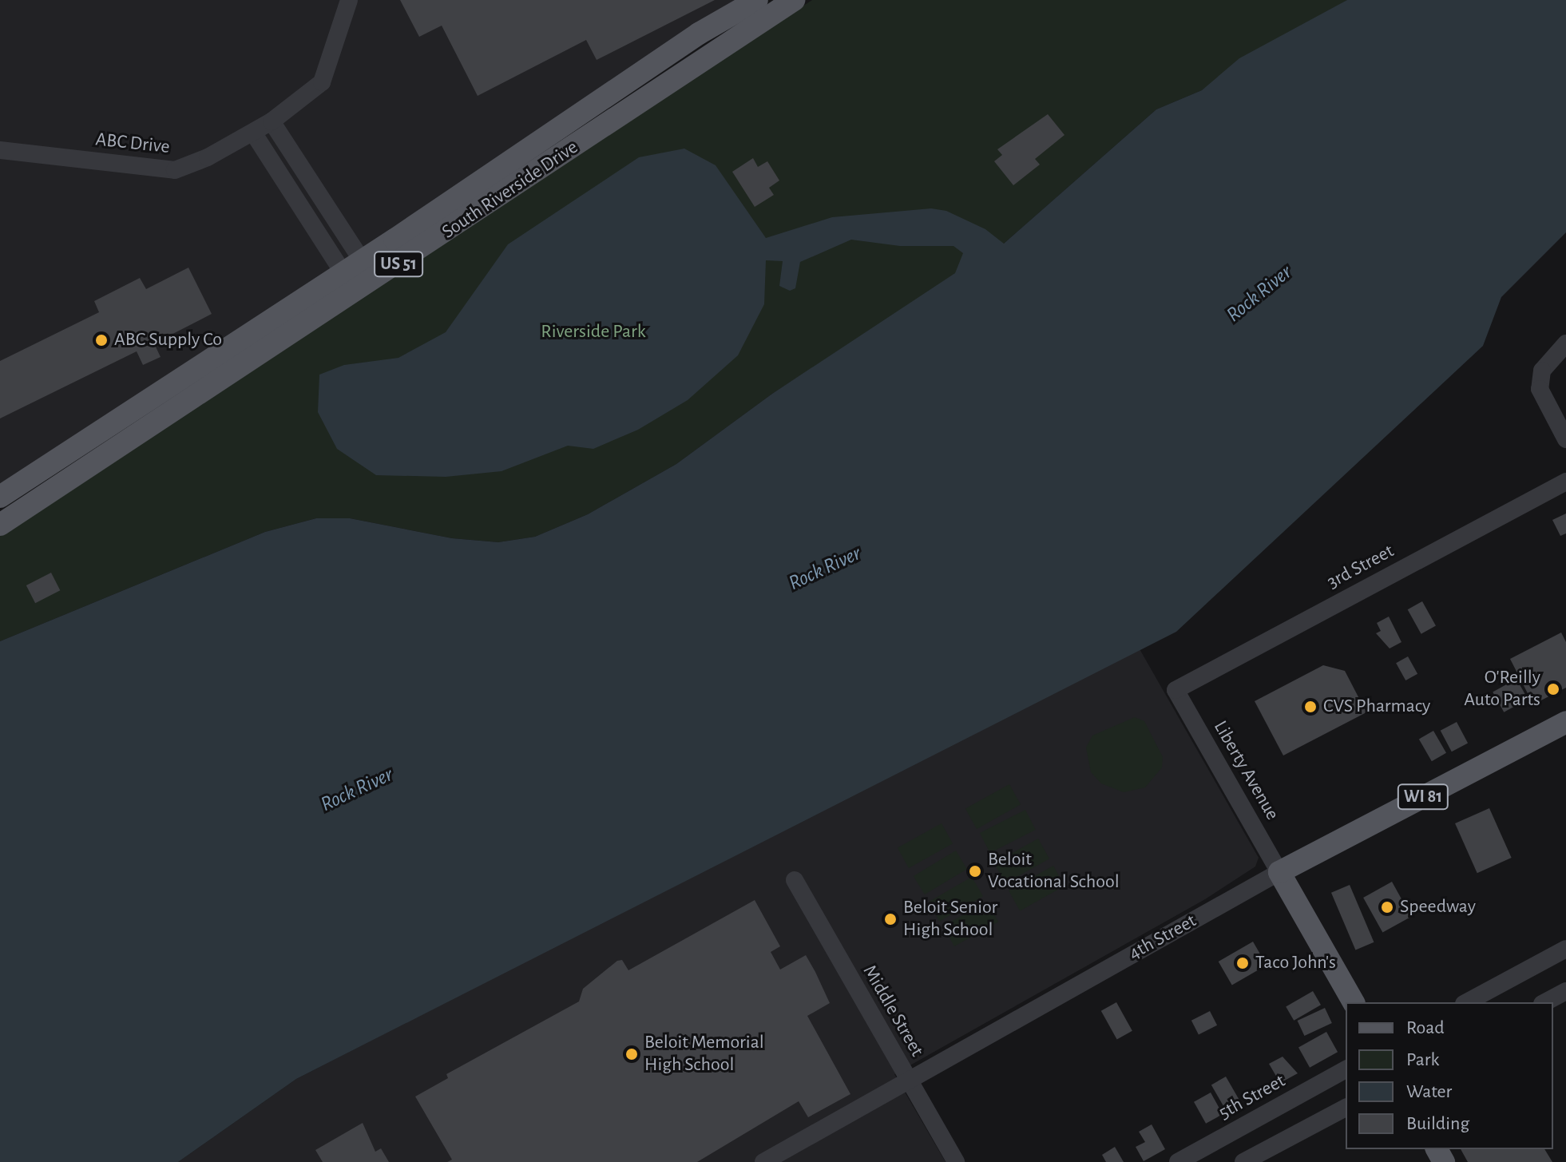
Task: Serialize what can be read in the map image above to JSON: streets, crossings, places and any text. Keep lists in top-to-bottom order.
{
  "streets": {
    "main road": [
      "South Riverside Drive",
      "US 51",
      "WI 81",
      "4th Street"
    ],
    "street": [
      "ABC Drive",
      "3rd Street",
      "Liberty Avenue",
      "Middle Street",
      "5th Street"
    ]
  },
  "crossings": [
    ["3rd Street", "Liberty Avenue"],
    ["Liberty Avenue", "4th Street"],
    ["4th Street", "Middle Street"]
  ],
  "water": ["Rock River"],
  "parks": ["Riverside Park"],
  "places": [
    "ABC Supply Co",
    "O'Reilly Auto Parts",
    "CVS Pharmacy",
    "Beloit Vocational School",
    "Speedway",
    "Beloit Senior High School",
    "Taco John's",
    "Beloit Memorial High School"
  ],
  "legend": [
    "Road",
    "Park",
    "Water",
    "Building"
  ]
}
